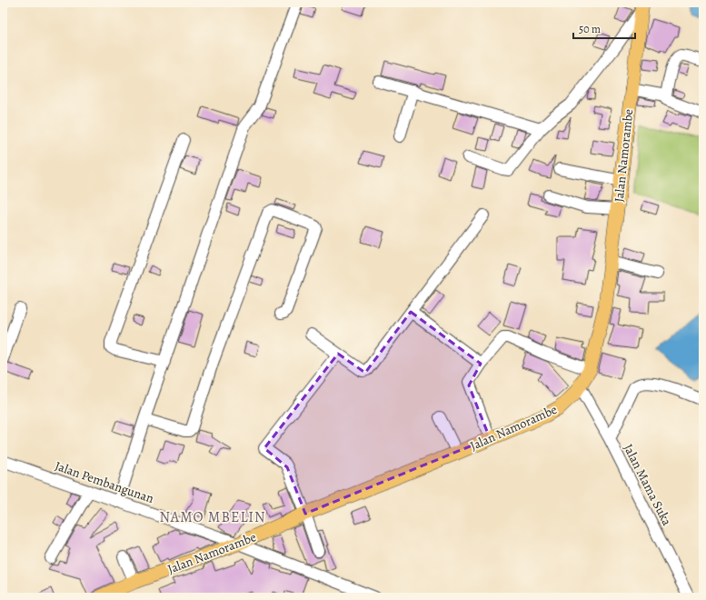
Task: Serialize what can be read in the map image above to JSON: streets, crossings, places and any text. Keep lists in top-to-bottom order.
{
  "streets": {
    "main road": ["Jalan Namorambe"],
    "street": ["Jalan Pembangunan", "Jalan Mama Suka"]
  },
  "crossings": [
    ["Jalan Namorambe", "Jalan Pembangunan"],
    ["Jalan Namorambe", "Jalan Mama Suka"]
  ],
  "districts": ["NAMO MBELIN"],
  "scale_bar": "50 m"
}
